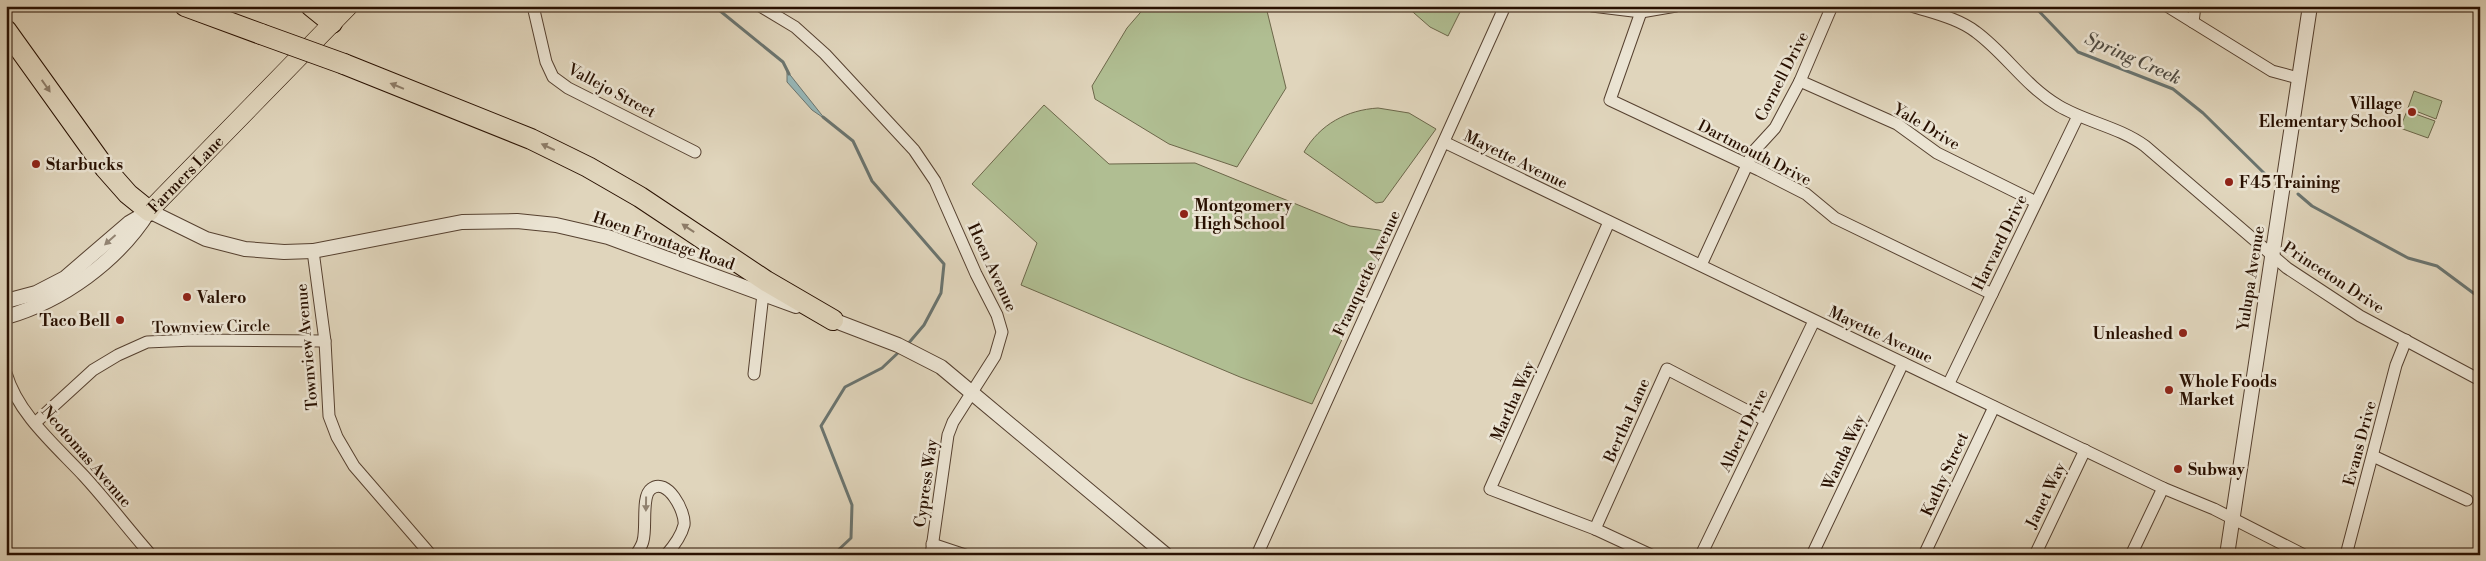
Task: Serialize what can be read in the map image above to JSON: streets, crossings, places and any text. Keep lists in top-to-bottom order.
{
  "streets": {
    "main road": ["Farmers Lane"],
    "street": [
      "Cornell Drive",
      "Vallejo Street",
      "Yale Drive",
      "Dartmouth Drive",
      "Mayette Avenue",
      "Hoen Frontage Road",
      "Harvard Drive",
      "Hoen Avenue",
      "Franquette Avenue",
      "Princeton Drive",
      "Yulupa Avenue",
      "Townview Circle",
      "Townview Avenue",
      "Martha Way",
      "Bertha Lane",
      "Albert Drive",
      "Evans Drive",
      "Wanda Way",
      "Neotomas Avenue",
      "Kathy Street",
      "Cypress Way",
      "Janet Way"
    ]
  },
  "crossings": [
    ["Cornell Drive", "Yale Drive"],
    ["Cornell Drive", "Dartmouth Drive"],
    ["Cornell Drive", "Mayette Avenue"],
    ["Yale Drive", "Harvard Drive"],
    ["Dartmouth Drive", "Harvard Drive"],
    ["Mayette Avenue", "Harvard Drive"],
    ["Mayette Avenue", "Franquette Avenue"],
    ["Mayette Avenue", "Yulupa Avenue"],
    ["Mayette Avenue", "Martha Way"],
    ["Mayette Avenue", "Albert Drive"],
    ["Mayette Avenue", "Wanda Way"],
    ["Mayette Avenue", "Kathy Street"],
    ["Mayette Avenue", "Janet Way"],
    ["Farmers Lane", "Hoen Frontage Road"],
    ["Hoen Frontage Road", "Hoen Avenue"],
    ["Hoen Frontage Road", "Townview Avenue"],
    ["Hoen Frontage Road", "Cypress Way"],
    ["Harvard Drive", "Princeton Drive"],
    ["Hoen Avenue", "Cypress Way"],
    ["Princeton Drive", "Yulupa Avenue"],
    ["Princeton Drive", "Evans Drive"],
    ["Townview Circle", "Townview Avenue"],
    ["Townview Circle", "Neotomas Avenue"],
    ["Martha Way", "Bertha Lane"],
    ["Bertha Lane", "Albert Drive"]
  ],
  "water": ["Spring Creek"],
  "places": [
    "Village Elementary School",
    "Starbucks",
    "F45 Training",
    "Montgomery High School",
    "Valero",
    "Taco Bell",
    "Unleashed",
    "Whole Foods Market",
    "Subway"
  ]
}
